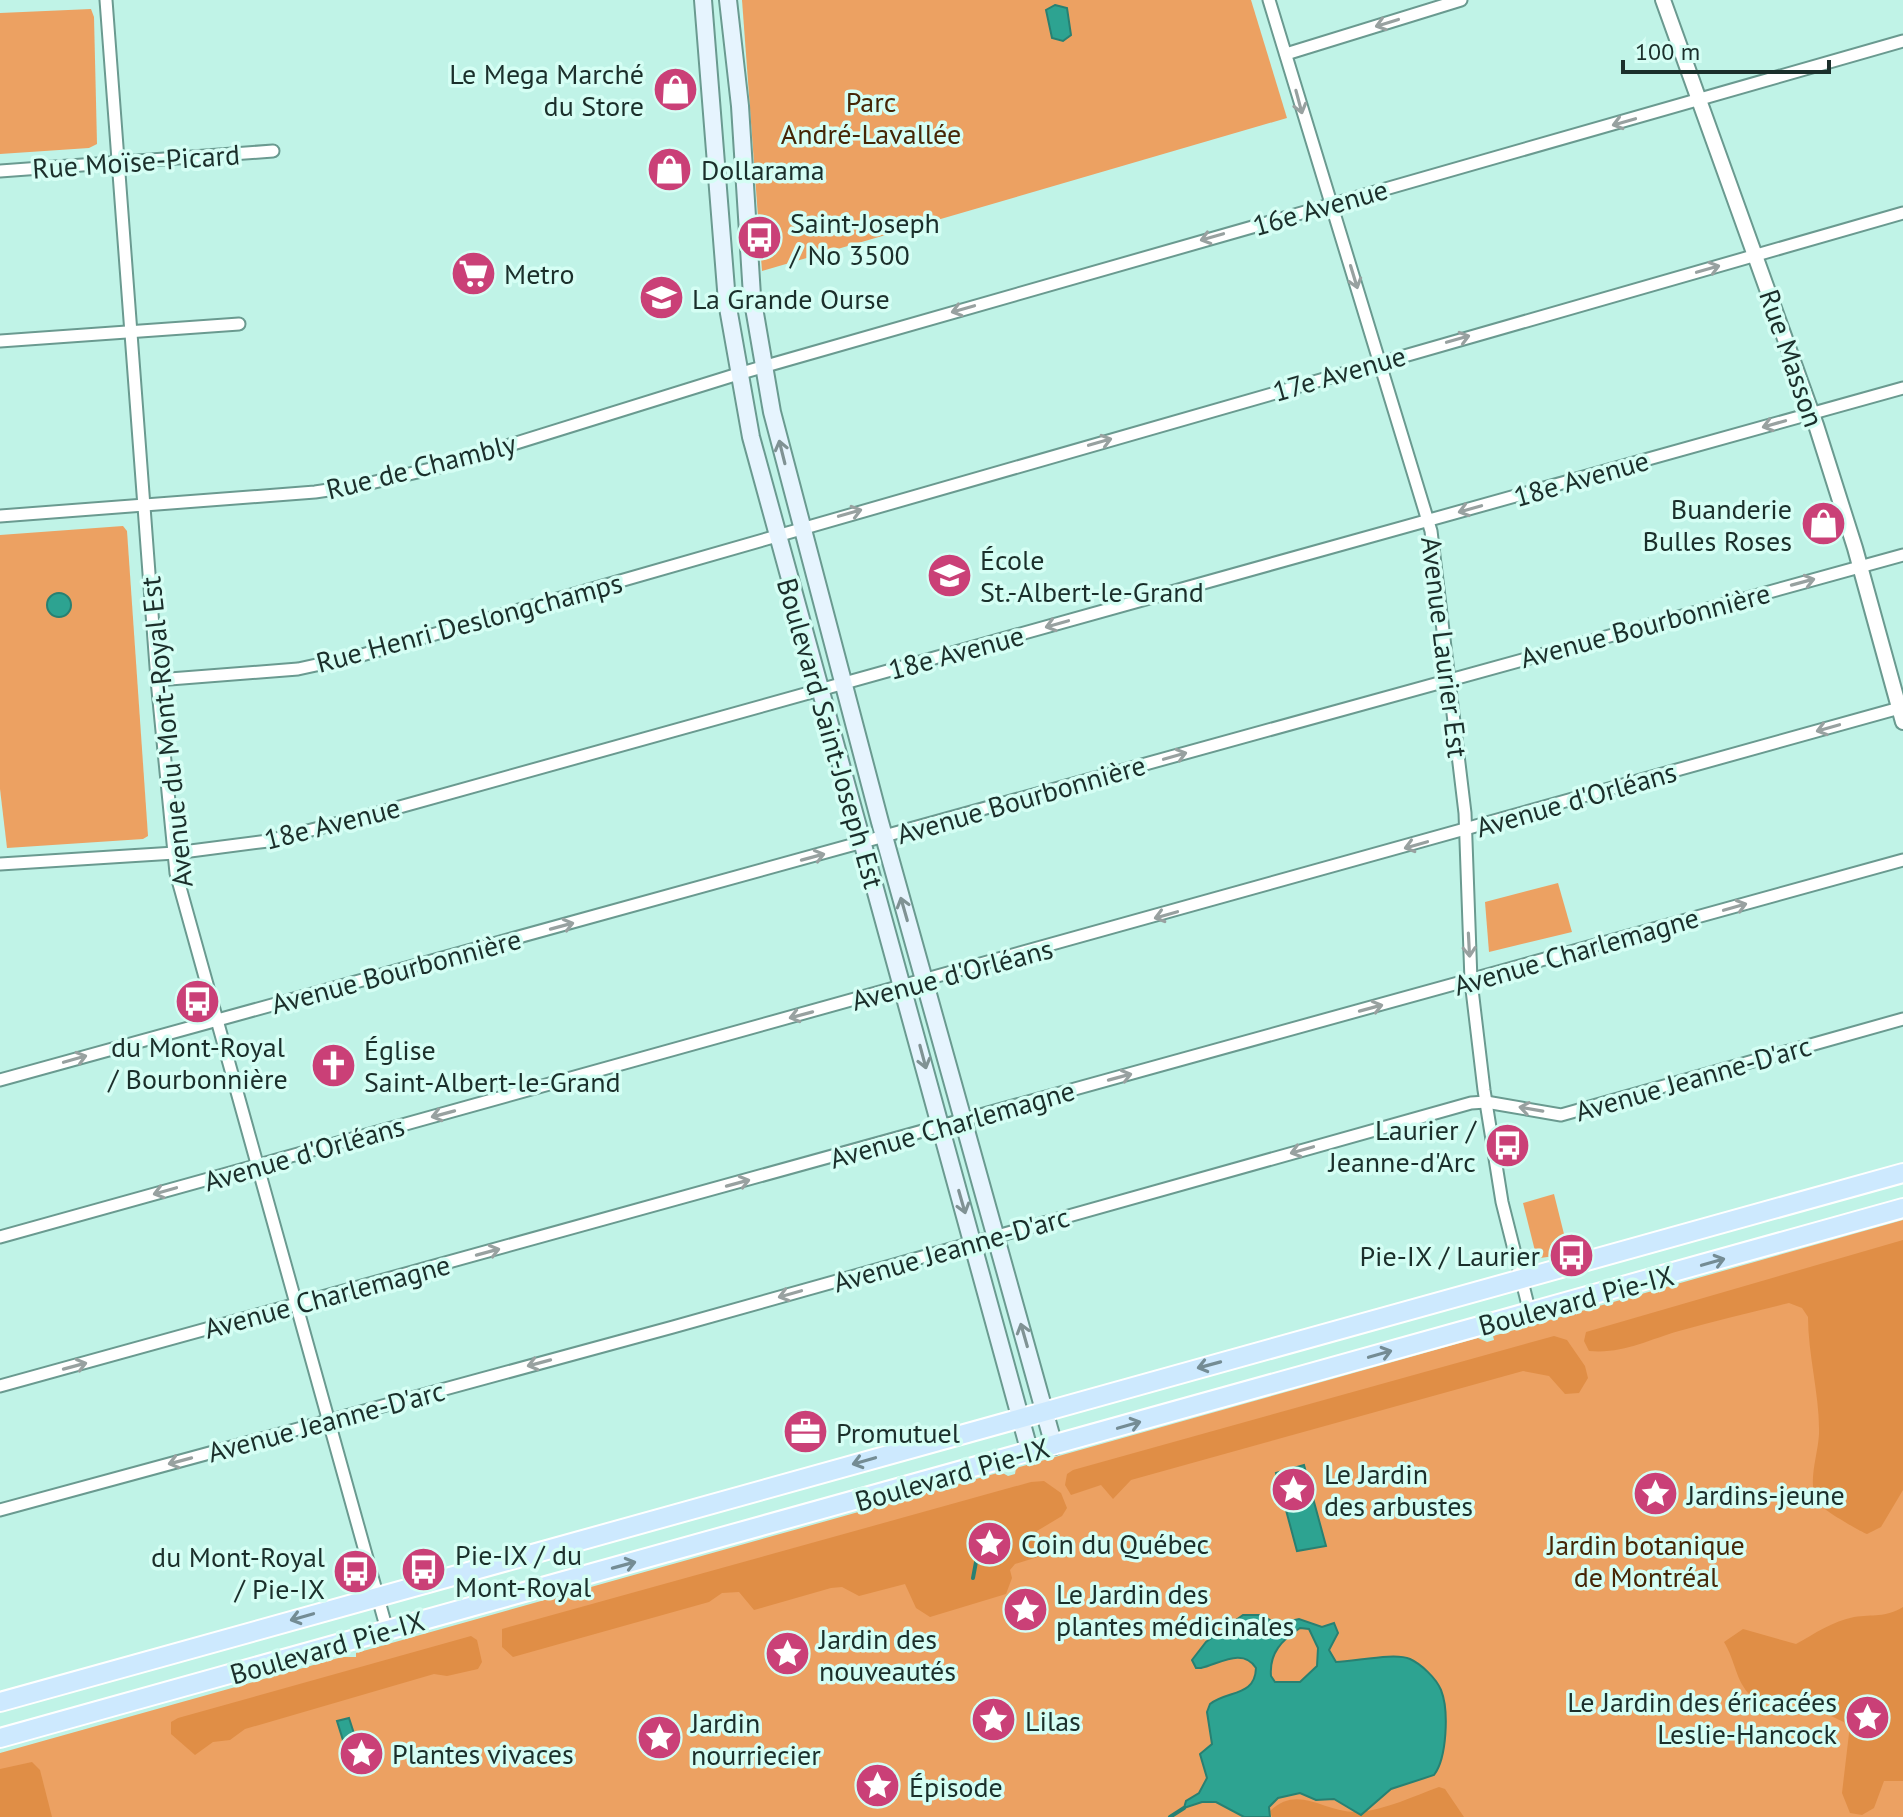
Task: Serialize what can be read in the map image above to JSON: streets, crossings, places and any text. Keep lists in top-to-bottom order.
{
  "streets": {
    "main road": ["Boulevard Saint-Joseph Est", "Boulevard Pie-IX"],
    "street": [
      "Rue Moïse-Picard",
      "16e Avenue",
      "Rue Masson",
      "17e Avenue",
      "Rue de Chambly",
      "18e Avenue",
      "Rue Henri Deslongchamps",
      "Avenue Bourbonnière",
      "Avenue Laurier Est",
      "Avenue du Mont-Royal Est",
      "Avenue d'Orléans",
      "Avenue Charlemagne",
      "Avenue Jeanne-D'arc"
    ]
  },
  "crossings": [
    ["Rue Moïse-Picard", "Avenue du Mont-Royal Est"],
    ["16e Avenue", "Rue Masson"],
    ["16e Avenue", "Rue de Chambly"],
    ["16e Avenue", "Avenue Laurier Est"],
    ["16e Avenue", "Boulevard Saint-Joseph Est"],
    ["Rue Masson", "17e Avenue"],
    ["Rue Masson", "18e Avenue"],
    ["Rue Masson", "Avenue Bourbonnière"],
    ["Rue Masson", "Avenue d'Orléans"],
    ["17e Avenue", "Rue Henri Deslongchamps"],
    ["17e Avenue", "Avenue Laurier Est"],
    ["17e Avenue", "Boulevard Saint-Joseph Est"],
    ["Rue de Chambly", "Avenue du Mont-Royal Est"],
    ["Rue de Chambly", "Boulevard Saint-Joseph Est"],
    ["18e Avenue", "Avenue Laurier Est"],
    ["18e Avenue", "Avenue du Mont-Royal Est"],
    ["18e Avenue", "Boulevard Saint-Joseph Est"],
    ["Rue Henri Deslongchamps", "Avenue du Mont-Royal Est"],
    ["Rue Henri Deslongchamps", "Boulevard Saint-Joseph Est"],
    ["Avenue Bourbonnière", "Avenue Laurier Est"],
    ["Avenue Bourbonnière", "Avenue du Mont-Royal Est"],
    ["Avenue Bourbonnière", "Boulevard Saint-Joseph Est"],
    ["Avenue Laurier Est", "Avenue d'Orléans"],
    ["Avenue Laurier Est", "Avenue Charlemagne"],
    ["Avenue Laurier Est", "Avenue Jeanne-D'arc"],
    ["Avenue Laurier Est", "Boulevard Pie-IX"],
    ["Avenue du Mont-Royal Est", "Avenue d'Orléans"],
    ["Avenue du Mont-Royal Est", "Avenue Charlemagne"],
    ["Avenue du Mont-Royal Est", "Avenue Jeanne-D'arc"],
    ["Avenue du Mont-Royal Est", "Boulevard Pie-IX"],
    ["Boulevard Saint-Joseph Est", "Avenue d'Orléans"],
    ["Boulevard Saint-Joseph Est", "Avenue Charlemagne"],
    ["Boulevard Saint-Joseph Est", "Avenue Jeanne-D'arc"],
    ["Boulevard Saint-Joseph Est", "Boulevard Pie-IX"]
  ],
  "one_way": [
    "16e Avenue",
    "17e Avenue",
    "18e Avenue",
    "Avenue Bourbonnière",
    "Avenue d'Orléans",
    "Avenue Charlemagne",
    "Avenue Jeanne-D'arc"
  ],
  "parks": ["Parc André-Lavallée", "Jardin botanique de Montréal"],
  "places": {
    "shop": ["Le Mega Marché du Store", "Dollarama", "Buanderie Bulles Roses"],
    "bus stop": [
      "Saint-Joseph / No 3500",
      "du Mont-Royal / Bourbonnière",
      "Laurier / Jeanne-d'Arc",
      "Pie-IX / Laurier",
      "Pie-IX / du Mont-Royal",
      "du Mont-Royal / Pie-IX"
    ],
    "supermarket": ["Metro"],
    "school or university": ["La Grande Ourse", "École St.-Albert-le-Grand"],
    "church": ["Église Saint-Albert-le-Grand"],
    "office": ["Promutuel"],
    "place": [
      "Le Jardin des arbustes",
      "Jardins-jeune",
      "Coin du Québec",
      "Le Jardin des plantes médicinales",
      "Jardin des nouveautés",
      "Le Jardin des éricacées Leslie-Hancock",
      "Lilas",
      "Jardin nourriecier",
      "Plantes vivaces",
      "Épisode"
    ]
  },
  "scale_bar": "100 m"
}
